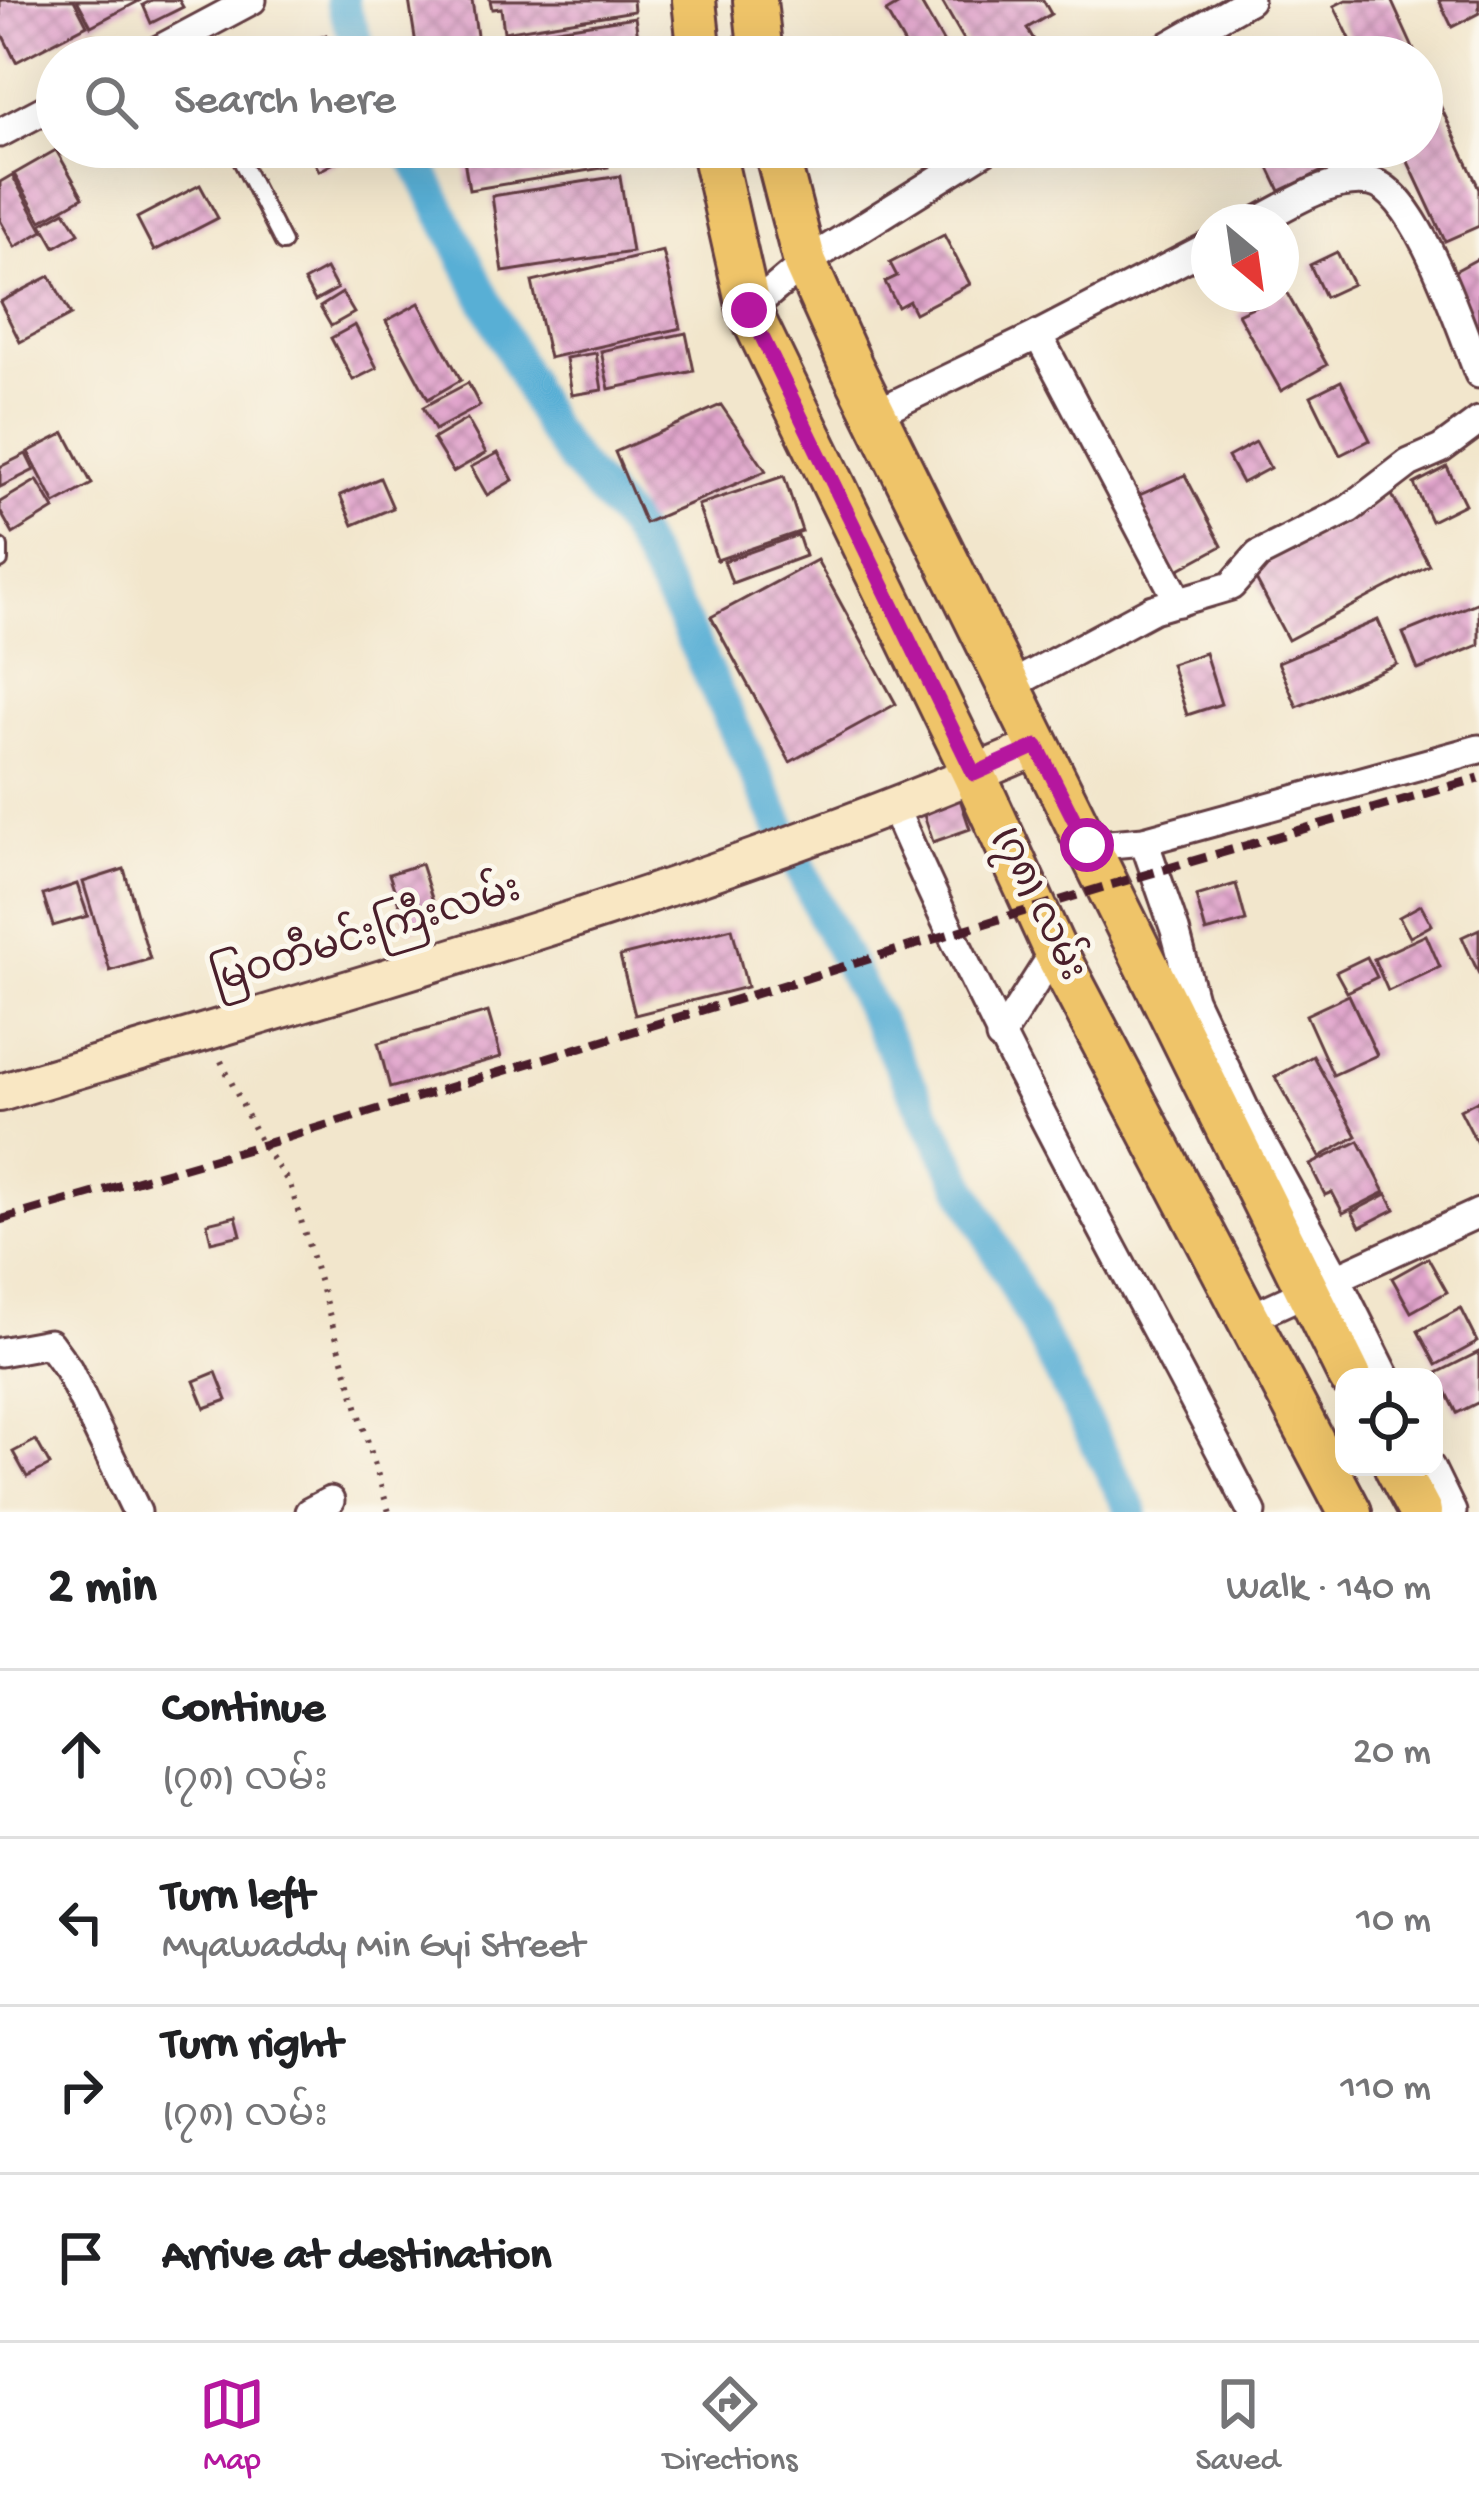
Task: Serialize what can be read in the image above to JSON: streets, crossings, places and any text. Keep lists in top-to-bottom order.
{
  "streets": {
    "main road": ["(၇၈) လမ်း", "မြဝတီမင်းကြီးလမ်း"]
  },
  "crossings": [
    ["(၇၈) လမ်း", "မြဝတီမင်းကြီးလမ်း"]
  ],
  "north": "bottom right",
  "page": {
    "search": "Search here",
    "heading": ["2 min", "Walk · 140 m"],
    "list": [
      ["Continue", "(၇၈) လမ်း", "20 m"],
      ["Turn left", "Myawaddy Min Gyi Street", "10 m"],
      ["Turn right", "(၇၈) လမ်း", "110 m"],
      "Arrive at destination"
    ],
    "nav": ["Map", "Directions", "Saved"]
  }
}
